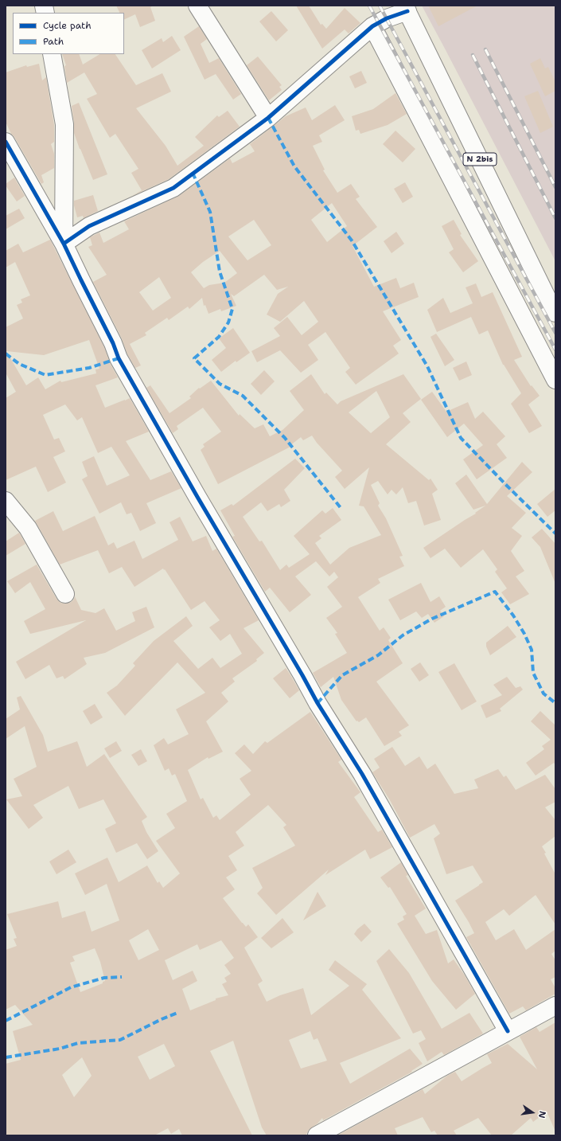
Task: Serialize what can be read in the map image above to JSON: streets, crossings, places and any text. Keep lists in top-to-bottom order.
{
  "streets": {
    "street": ["N 2bis"]
  },
  "legend": ["Cycle path", "Path"],
  "north": "right"
}
